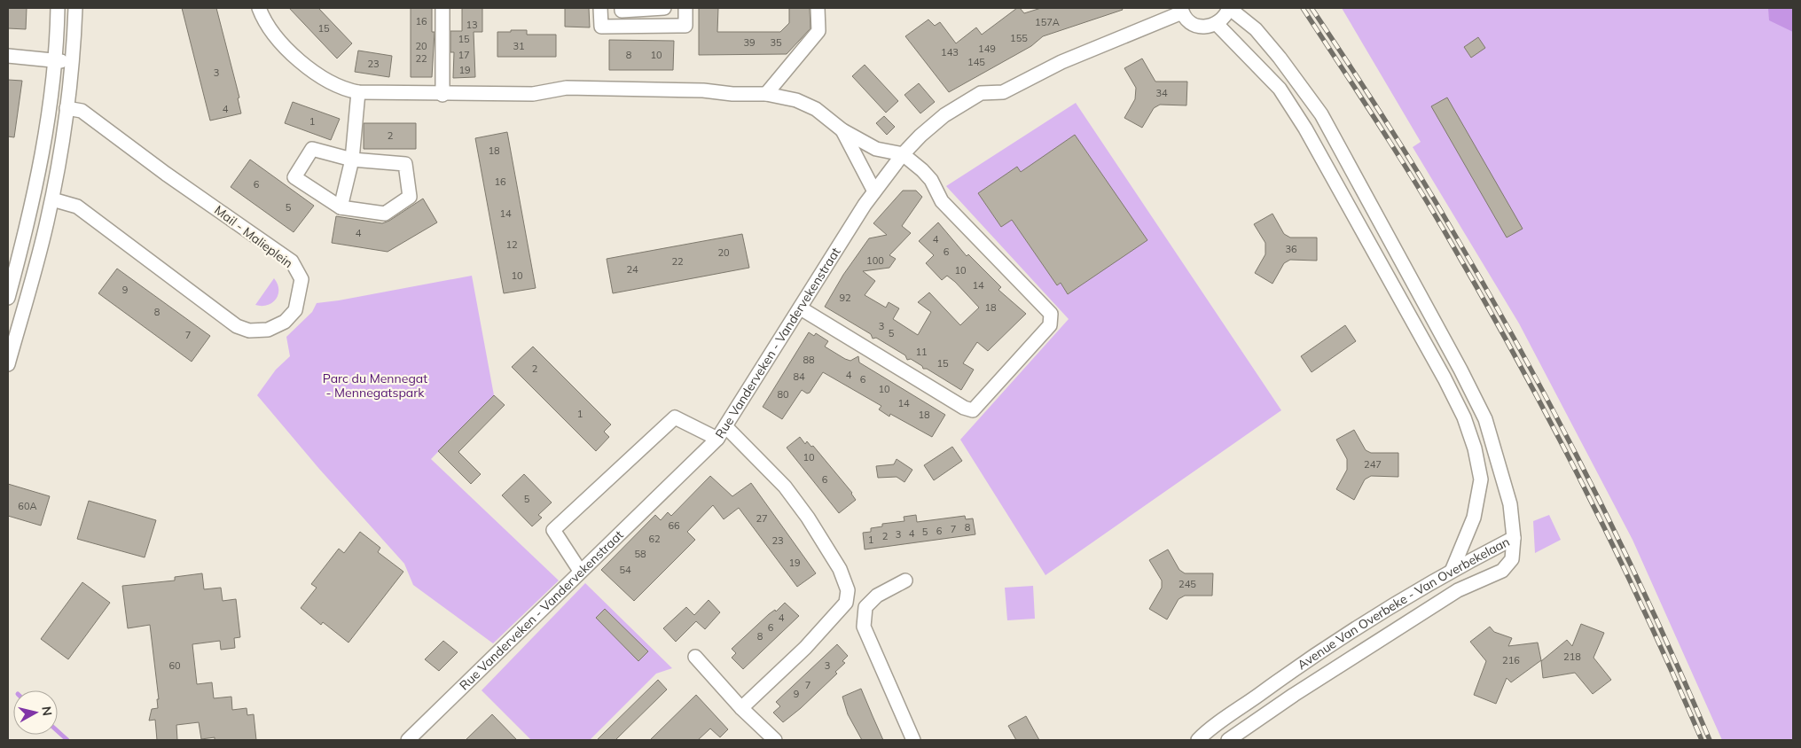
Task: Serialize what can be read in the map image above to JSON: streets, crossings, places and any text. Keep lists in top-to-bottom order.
{
  "streets": {
    "street": ["Mail - Malieplein", "Rue Vanderveken - Vandervekenstraat", "Avenue Van Overbeke - Van Overbekelaan"]
  },
  "parks": ["Parc du Mennegat - Mennegatspark"],
  "house_numbers": [
    "16",
    "157A",
    "13",
    "15",
    "155",
    "15",
    "39",
    "35",
    "20",
    "31",
    "149",
    "143",
    "17",
    "8",
    "10",
    "22",
    "145",
    "23",
    "19",
    "3",
    "34",
    "4",
    "1",
    "2",
    "18",
    "16",
    "6",
    "5",
    "14",
    "4",
    "4",
    "12",
    "36",
    "6",
    "20",
    "100",
    "22",
    "24",
    "10",
    "10",
    "14",
    "9",
    "92",
    "18",
    "8",
    "3",
    "5",
    "7",
    "11",
    "88",
    "15",
    "2",
    "4",
    "84",
    "6",
    "10",
    "80",
    "14",
    "1",
    "18",
    "10",
    "247",
    "6",
    "5",
    "60A",
    "27",
    "66",
    "8",
    "7",
    "6",
    "5",
    "4",
    "3",
    "2",
    "62",
    "1",
    "23",
    "58",
    "19",
    "54",
    "245",
    "4",
    "6",
    "8",
    "218",
    "216",
    "60",
    "3",
    "7",
    "9"
  ],
  "north": "right"
}
